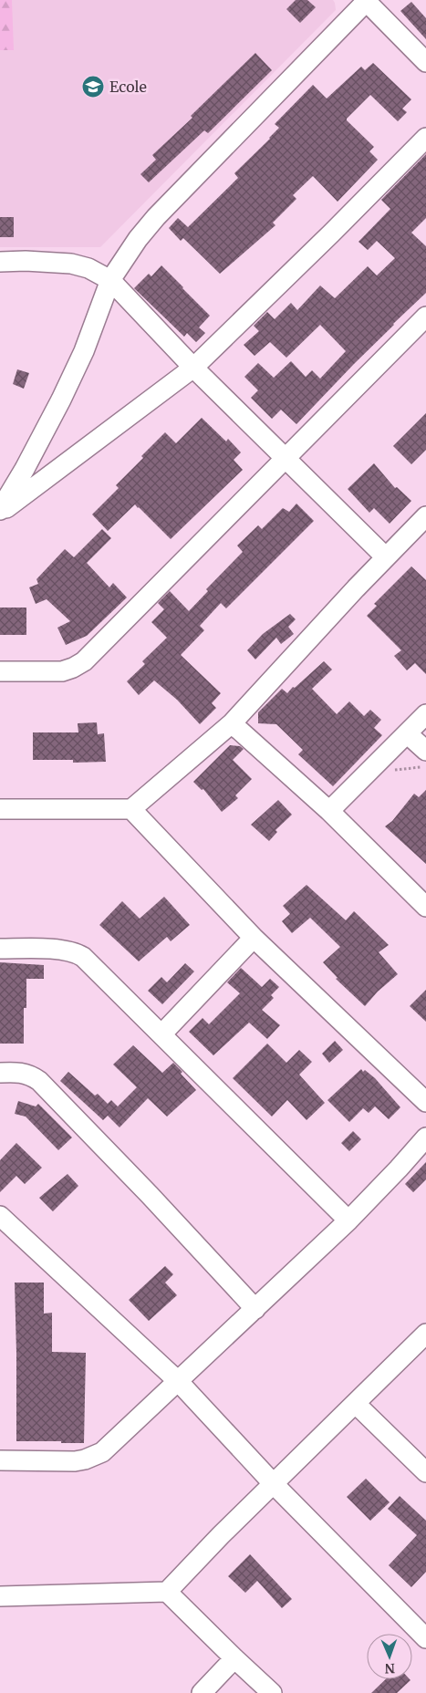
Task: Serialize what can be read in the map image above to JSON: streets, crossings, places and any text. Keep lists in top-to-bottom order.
{
  "places": {
    "school or university": ["Ecole"]
  },
  "north": "bottom"
}
